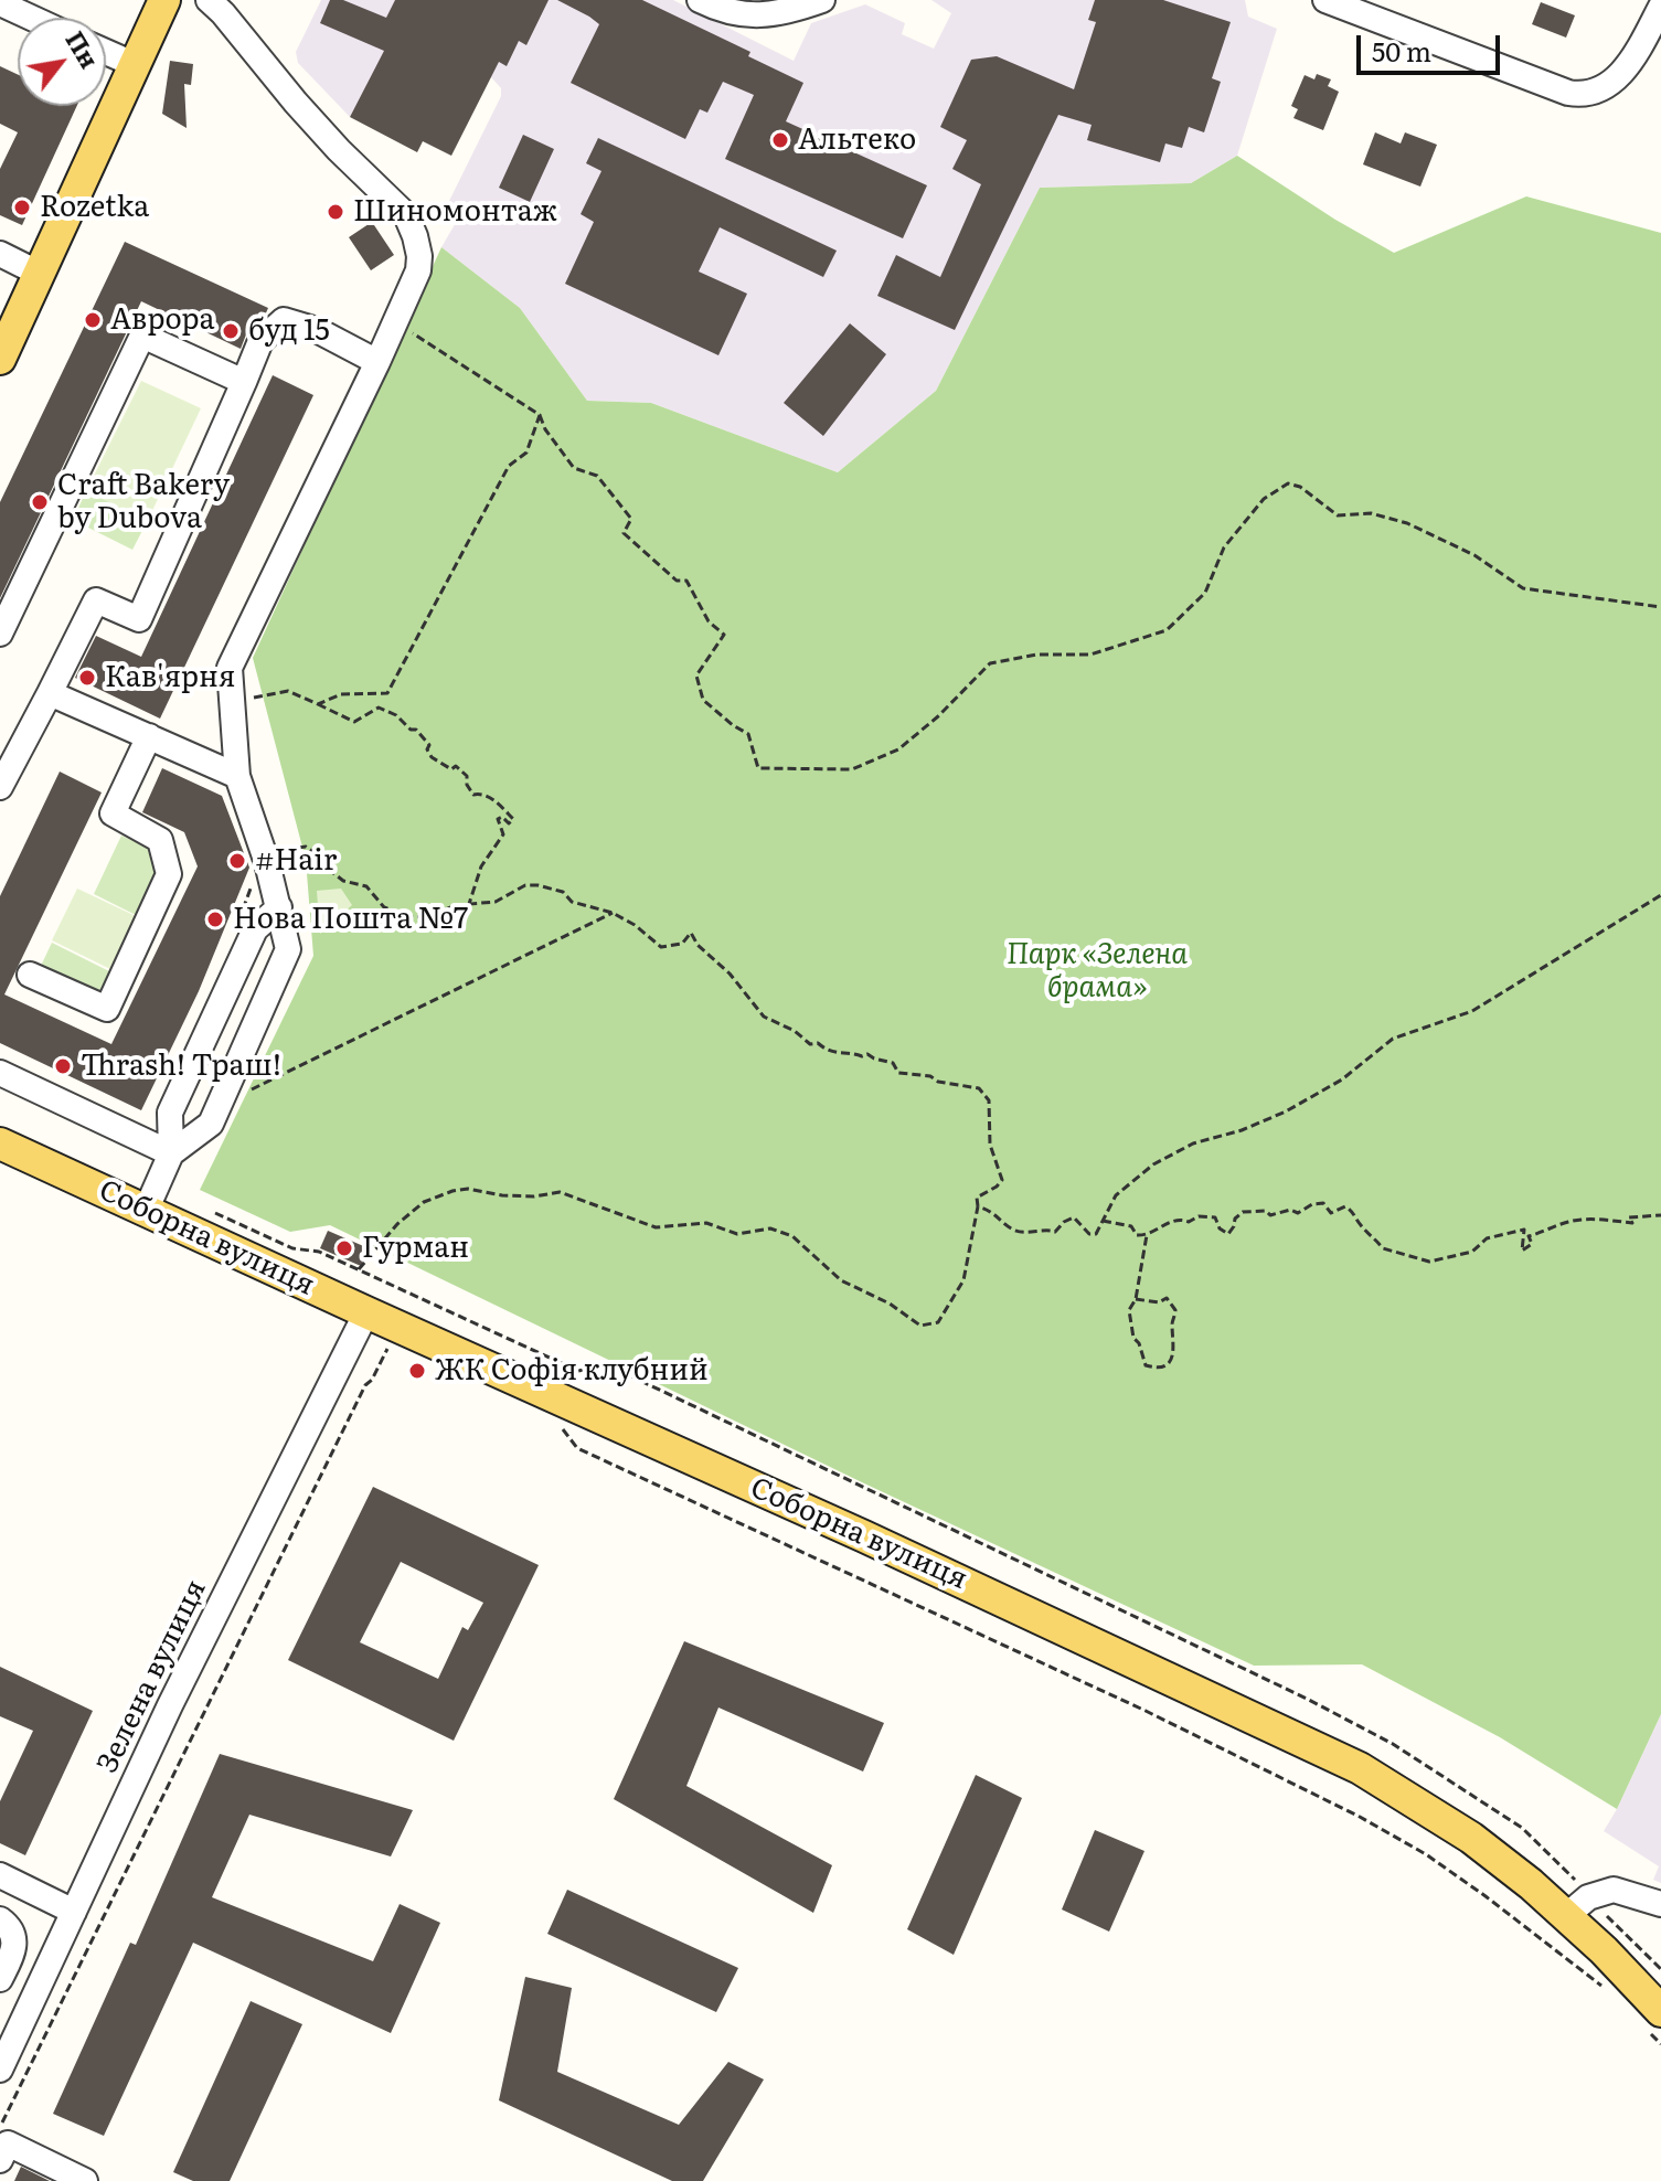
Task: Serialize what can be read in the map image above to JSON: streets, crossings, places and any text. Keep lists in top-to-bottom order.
{
  "streets": {
    "main road": ["Соборна вулиця"],
    "street": ["Зелена вулиця"]
  },
  "crossings": [
    ["Соборна вулиця", "Зелена вулиця"]
  ],
  "parks": ["Парк «Зелена брама»"],
  "places": [
    "Альтеко",
    "Rozetka",
    "Шиномонтаж",
    "Аврора",
    "буд 15",
    "Craft Bakery by Dubova",
    "Кав'ярня",
    "#Hair",
    "Нова Пошта №7",
    "Thrash! Траш!",
    "Гурман",
    "ЖК Софія клубний"
  ],
  "scale_bar": "50 m",
  "north": "top right"
}
